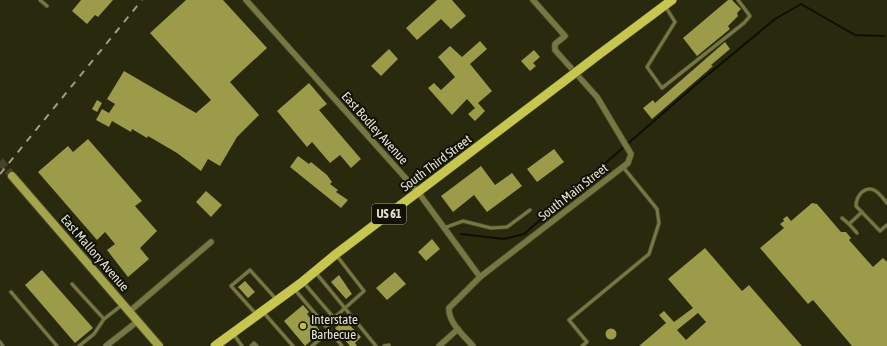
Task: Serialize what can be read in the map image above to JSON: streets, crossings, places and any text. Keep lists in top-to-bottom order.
{
  "streets": {
    "main road": ["South Third Street", "US 61", "East Mallory Avenue"],
    "street": ["East Bodley Avenue", "South Main Street"]
  },
  "crossings": [
    ["East Bodley Avenue", "South Third Street"],
    ["East Bodley Avenue", "South Main Street"]
  ],
  "places": ["Interstate Barbecue"]
}
